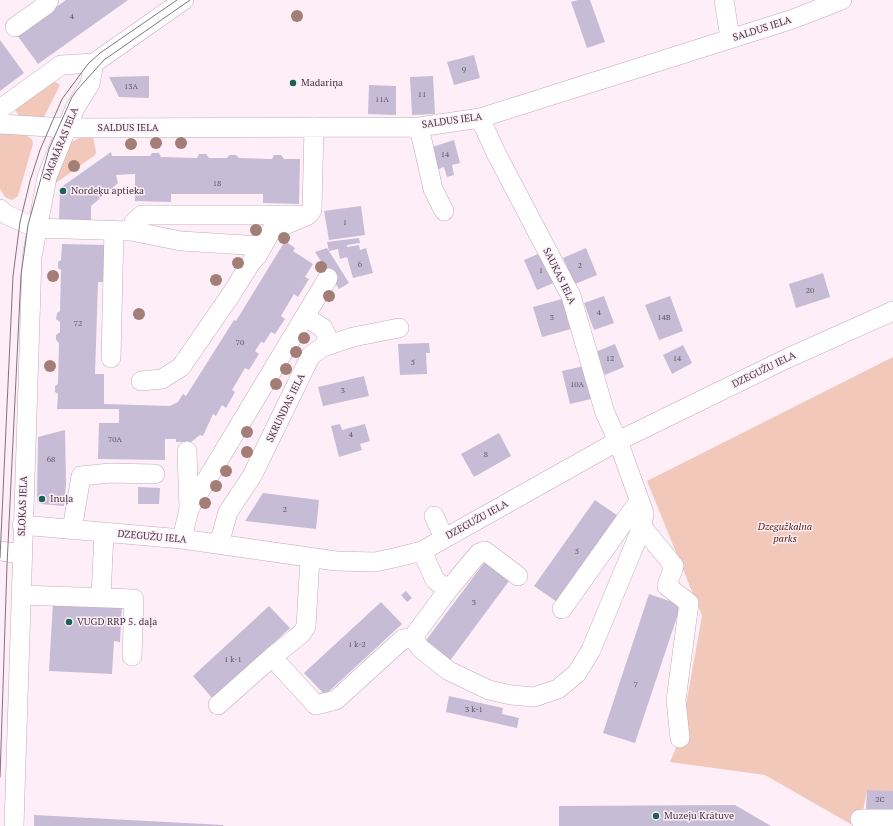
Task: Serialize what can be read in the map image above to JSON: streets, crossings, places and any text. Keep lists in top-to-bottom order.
{
  "streets": {
    "street": [
      "SALDUS IELA",
      "DAGMĀRAS IELA",
      "SAUKAS IELA",
      "DZEGUŽU IELA",
      "SKRUNDAS IELA",
      "SLOKAS IELA"
    ]
  },
  "crossings": [
    ["SALDUS IELA", "DAGMĀRAS IELA"],
    ["SALDUS IELA", "SAUKAS IELA"],
    ["DAGMĀRAS IELA", "SLOKAS IELA"],
    ["SAUKAS IELA", "DZEGUŽU IELA"],
    ["DZEGUŽU IELA", "SKRUNDAS IELA"],
    ["DZEGUŽU IELA", "SLOKAS IELA"]
  ],
  "parks": ["Dzegužkalna parks"],
  "places": [
    "Madariņa",
    "Nordeķu aptieka",
    "Inuļa",
    "VUGD RRP 5. daļa",
    "Muzeju Krātuve"
  ],
  "house_numbers": [
    "4",
    "9",
    "13A",
    "11",
    "11A",
    "14",
    "18",
    "1",
    "6",
    "2",
    "1",
    "20",
    "4",
    "3",
    "14B",
    "72",
    "70",
    "12",
    "14",
    "5",
    "10A",
    "3",
    "4",
    "70A",
    "8",
    "68",
    "2",
    "5",
    "3",
    "1 k-2",
    "1 k-1",
    "7",
    "3 k-1",
    "2C"
  ]
}
